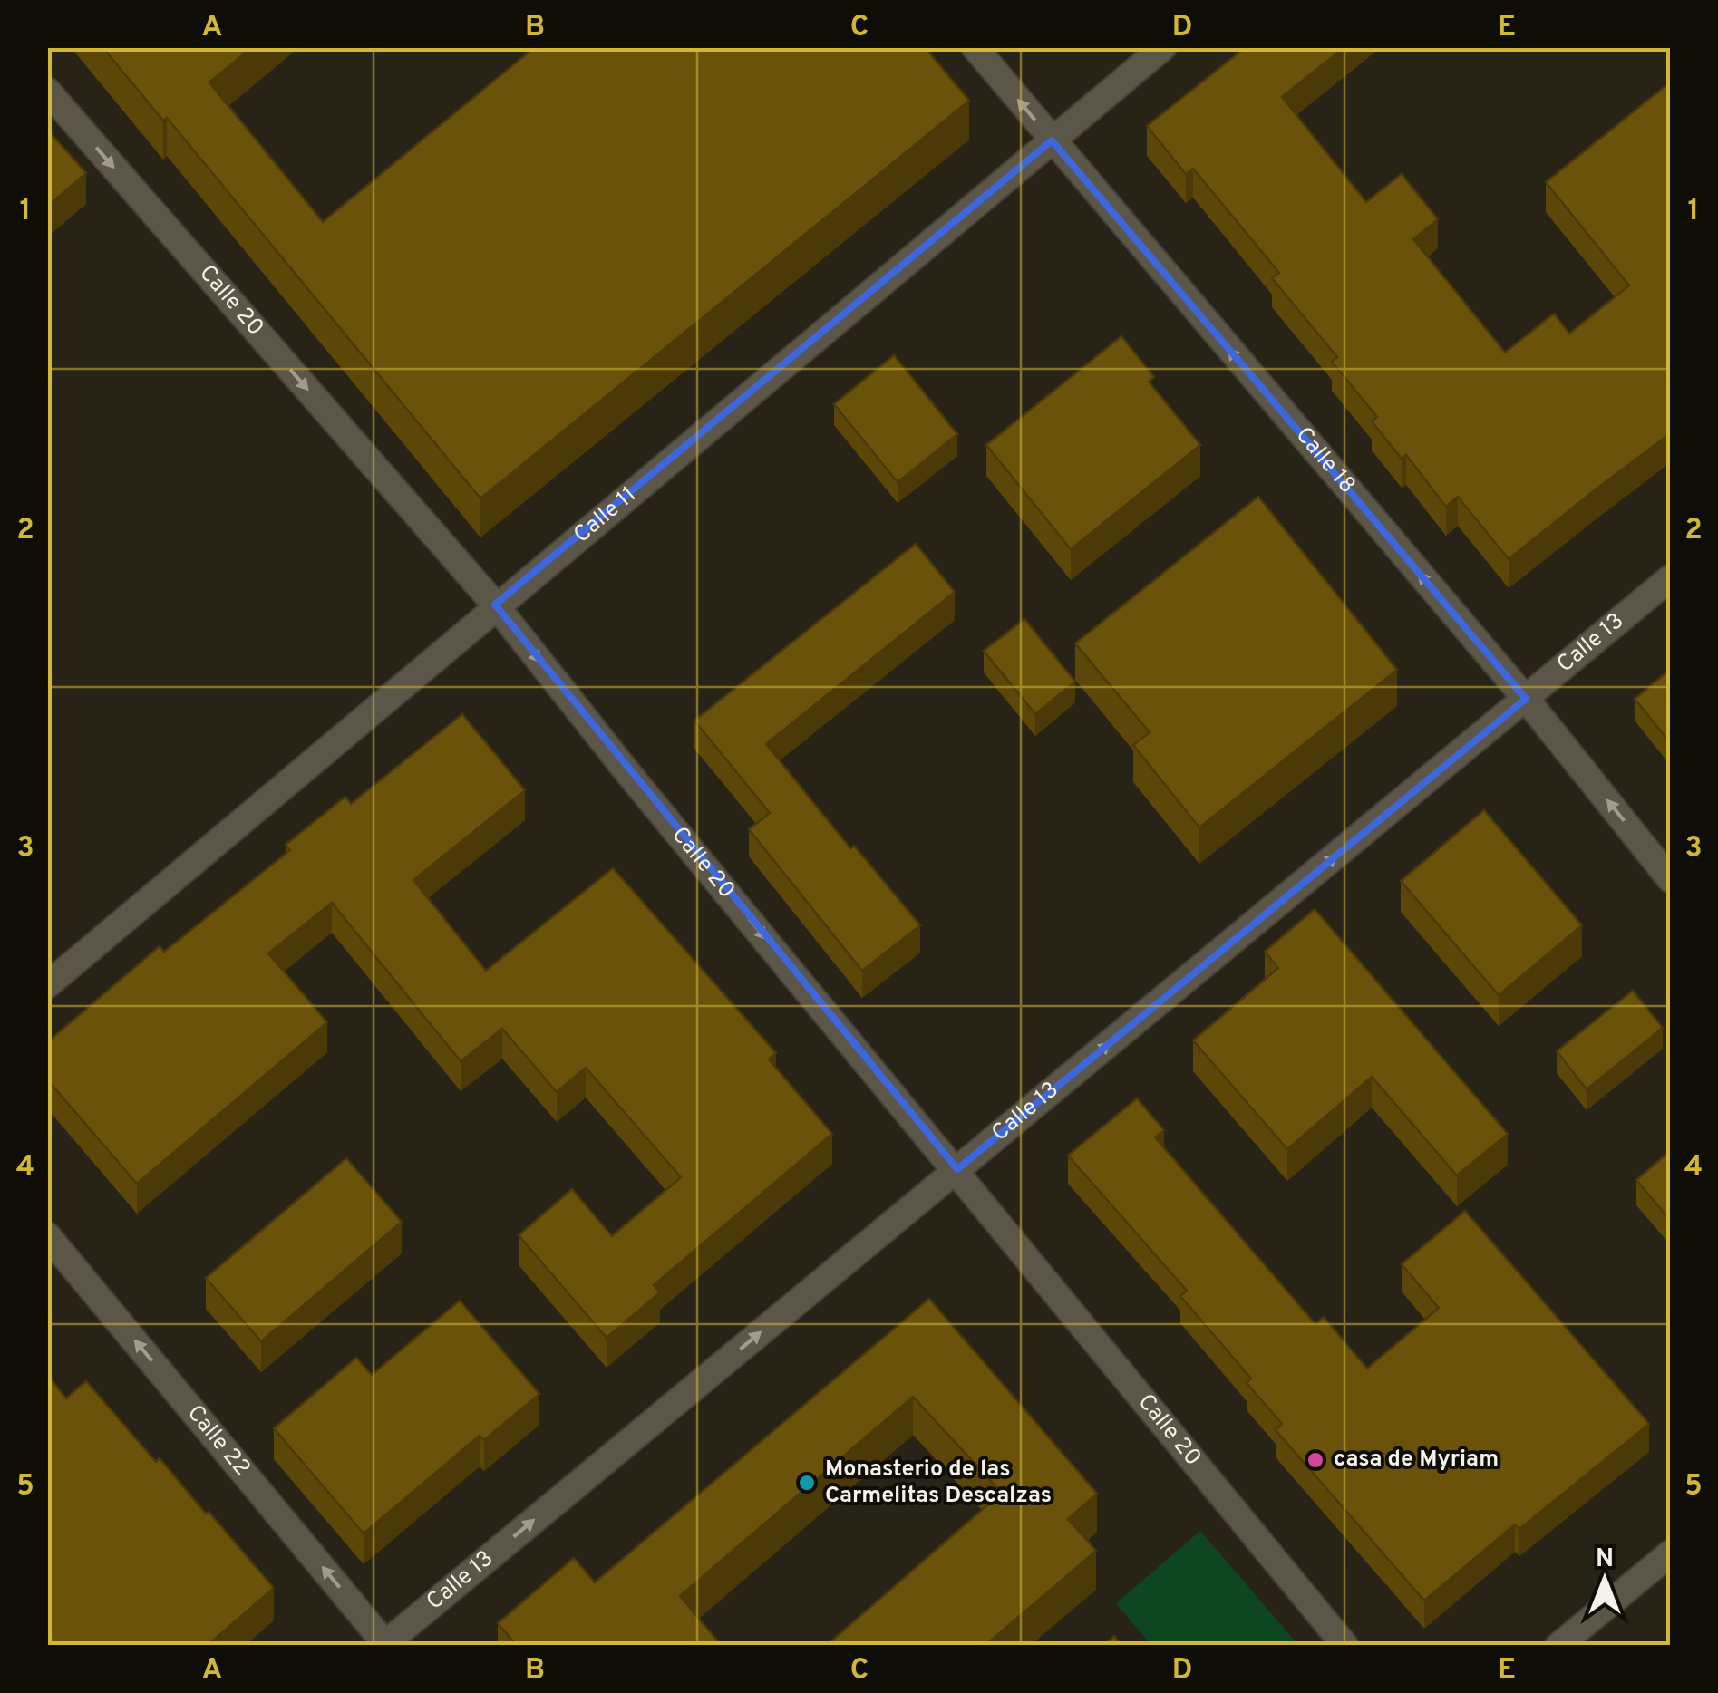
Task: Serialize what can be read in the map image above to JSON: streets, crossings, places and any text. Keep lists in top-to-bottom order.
{
  "streets": {
    "street": [
      "Calle 20",
      "Calle 18",
      "Calle 11",
      "Calle 13",
      "Calle 22"
    ]
  },
  "crossings": [
    ["Calle 20", "Calle 11"],
    ["Calle 20", "Calle 13"],
    ["Calle 18", "Calle 11"],
    ["Calle 18", "Calle 13"],
    ["Calle 13", "Calle 22"]
  ],
  "one_way": [
    "Calle 20",
    "Calle 18",
    "Calle 13",
    "Calle 22"
  ],
  "places": ["casa de Myriam", "Monasterio de las Carmelitas Descalzas"],
  "north": "top",
  "grid": {
    "columns": [
      "A",
      "B",
      "C",
      "D",
      "E"
    ],
    "rows": [
      "1",
      "2",
      "3",
      "4",
      "5"
    ]
  }
}
